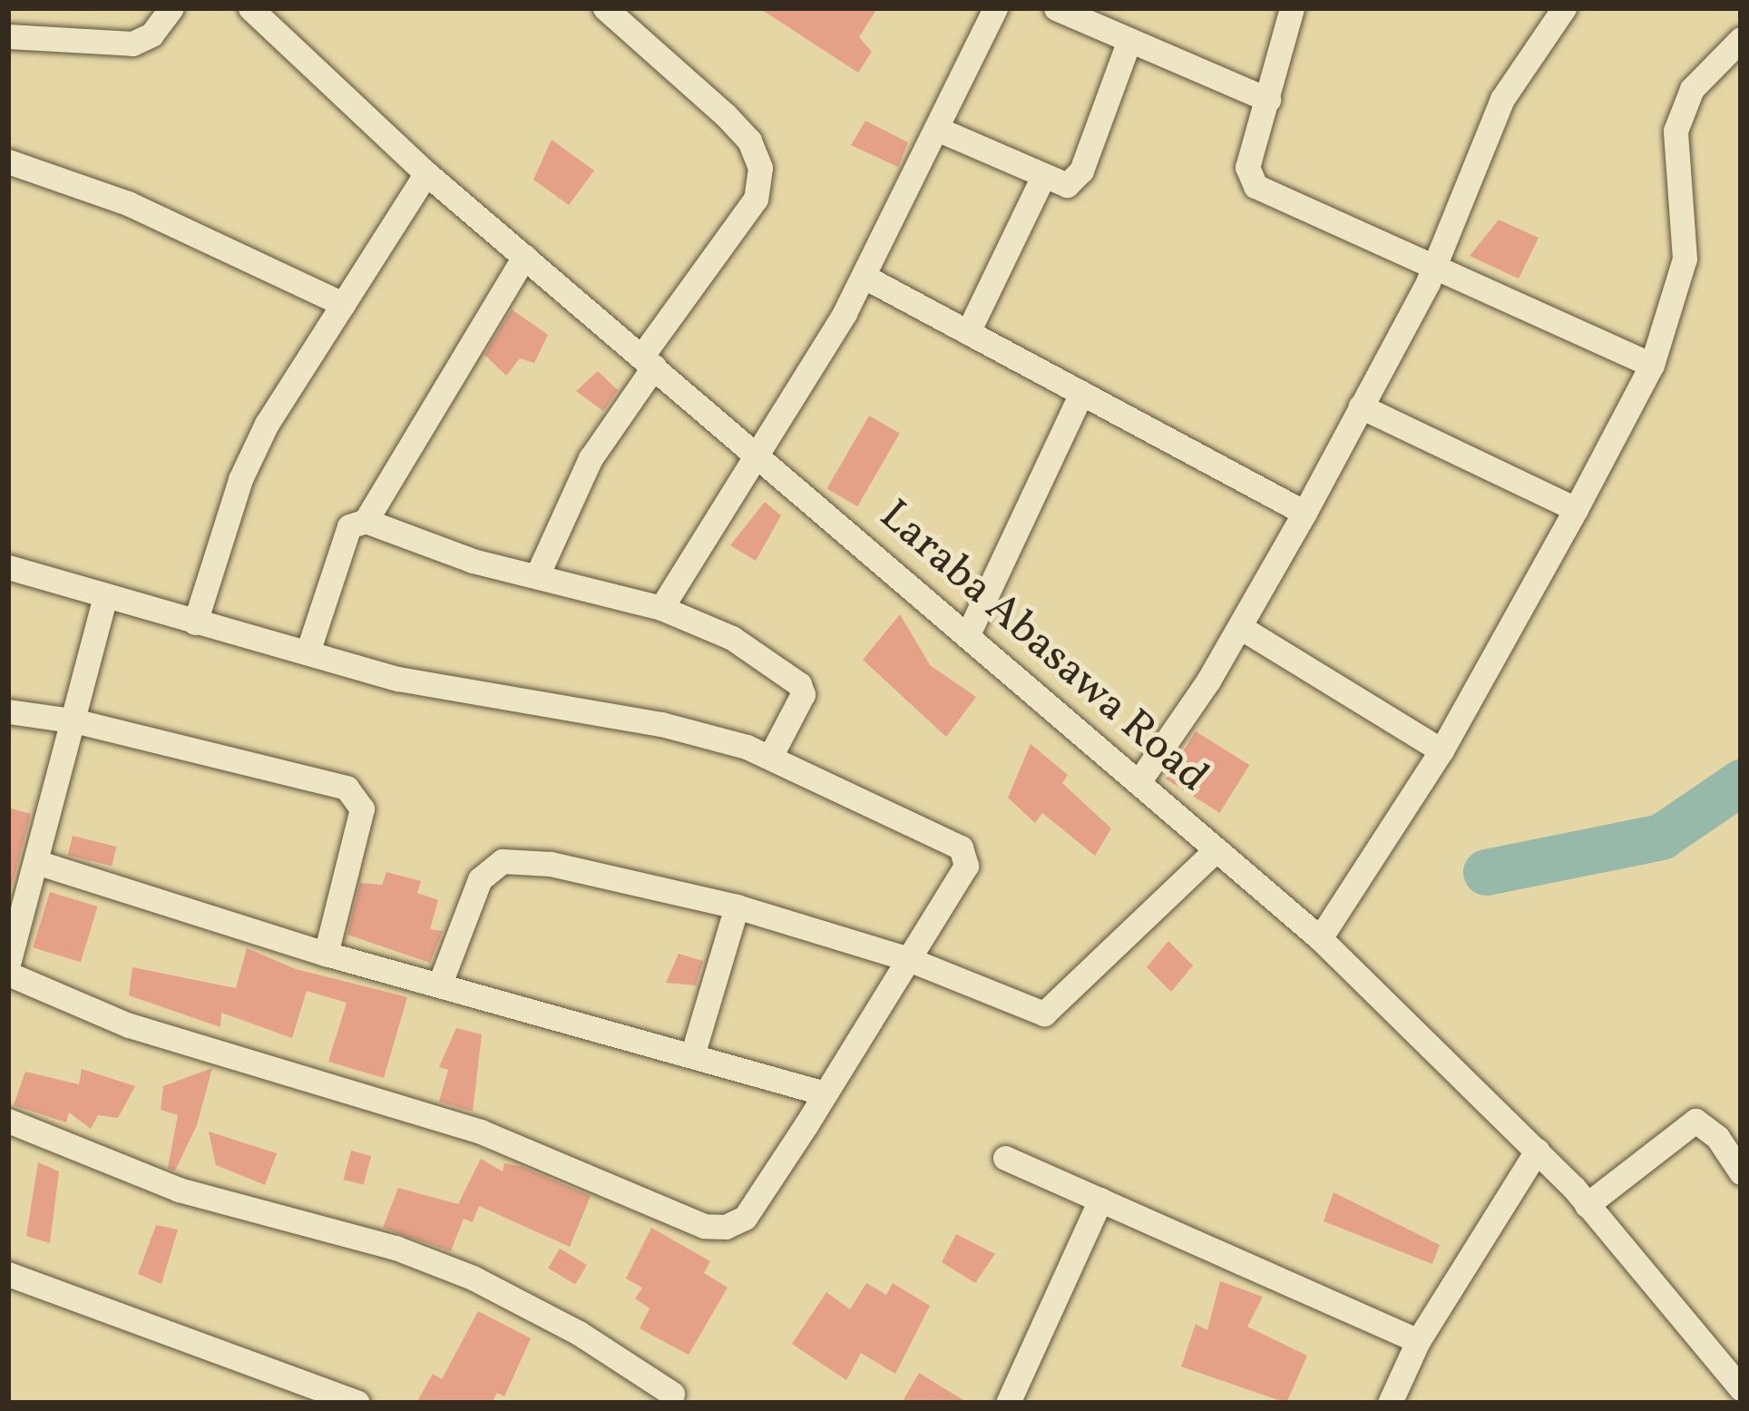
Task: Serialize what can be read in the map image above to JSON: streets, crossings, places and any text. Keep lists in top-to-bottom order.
{
  "streets": {
    "street": ["Laraba Abasawa Road"]
  }
}
